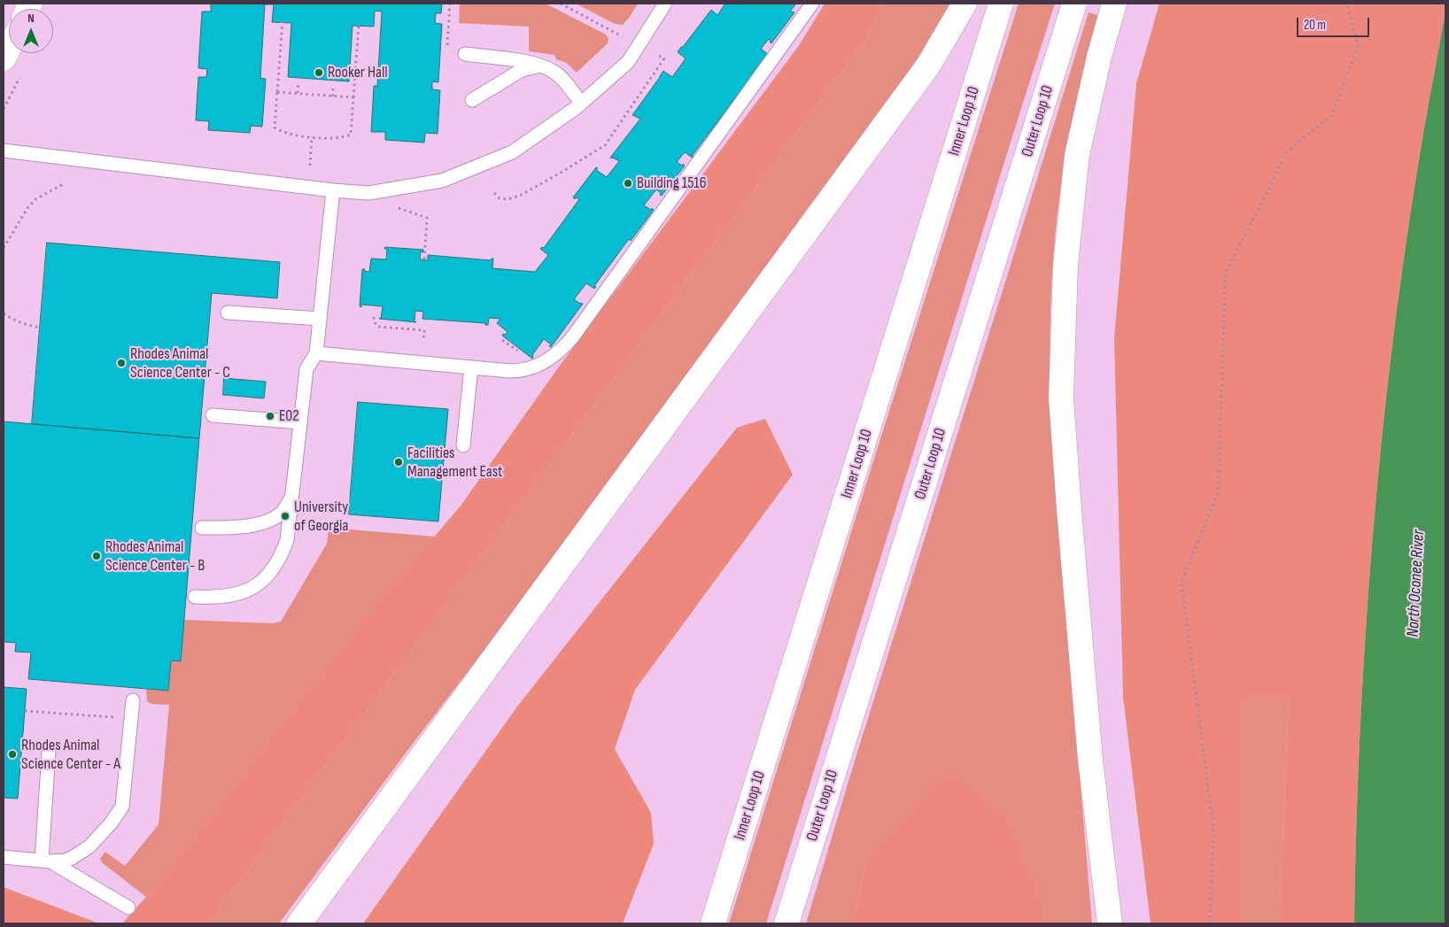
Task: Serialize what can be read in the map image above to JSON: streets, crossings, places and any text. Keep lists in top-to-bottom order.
{
  "streets": {
    "main road": ["Inner Loop 10", "Outer Loop 10"]
  },
  "water": ["North Oconee River"],
  "places": [
    "Rooker Hall",
    "Building 1516",
    "Rhodes Animal Science Center - C",
    "E02",
    "Facilities Management East",
    "University of Georgia",
    "Rhodes Animal Science Center - B",
    "Rhodes Animal Science Center - A"
  ],
  "scale_bar": "20 m",
  "north": "top"
}
